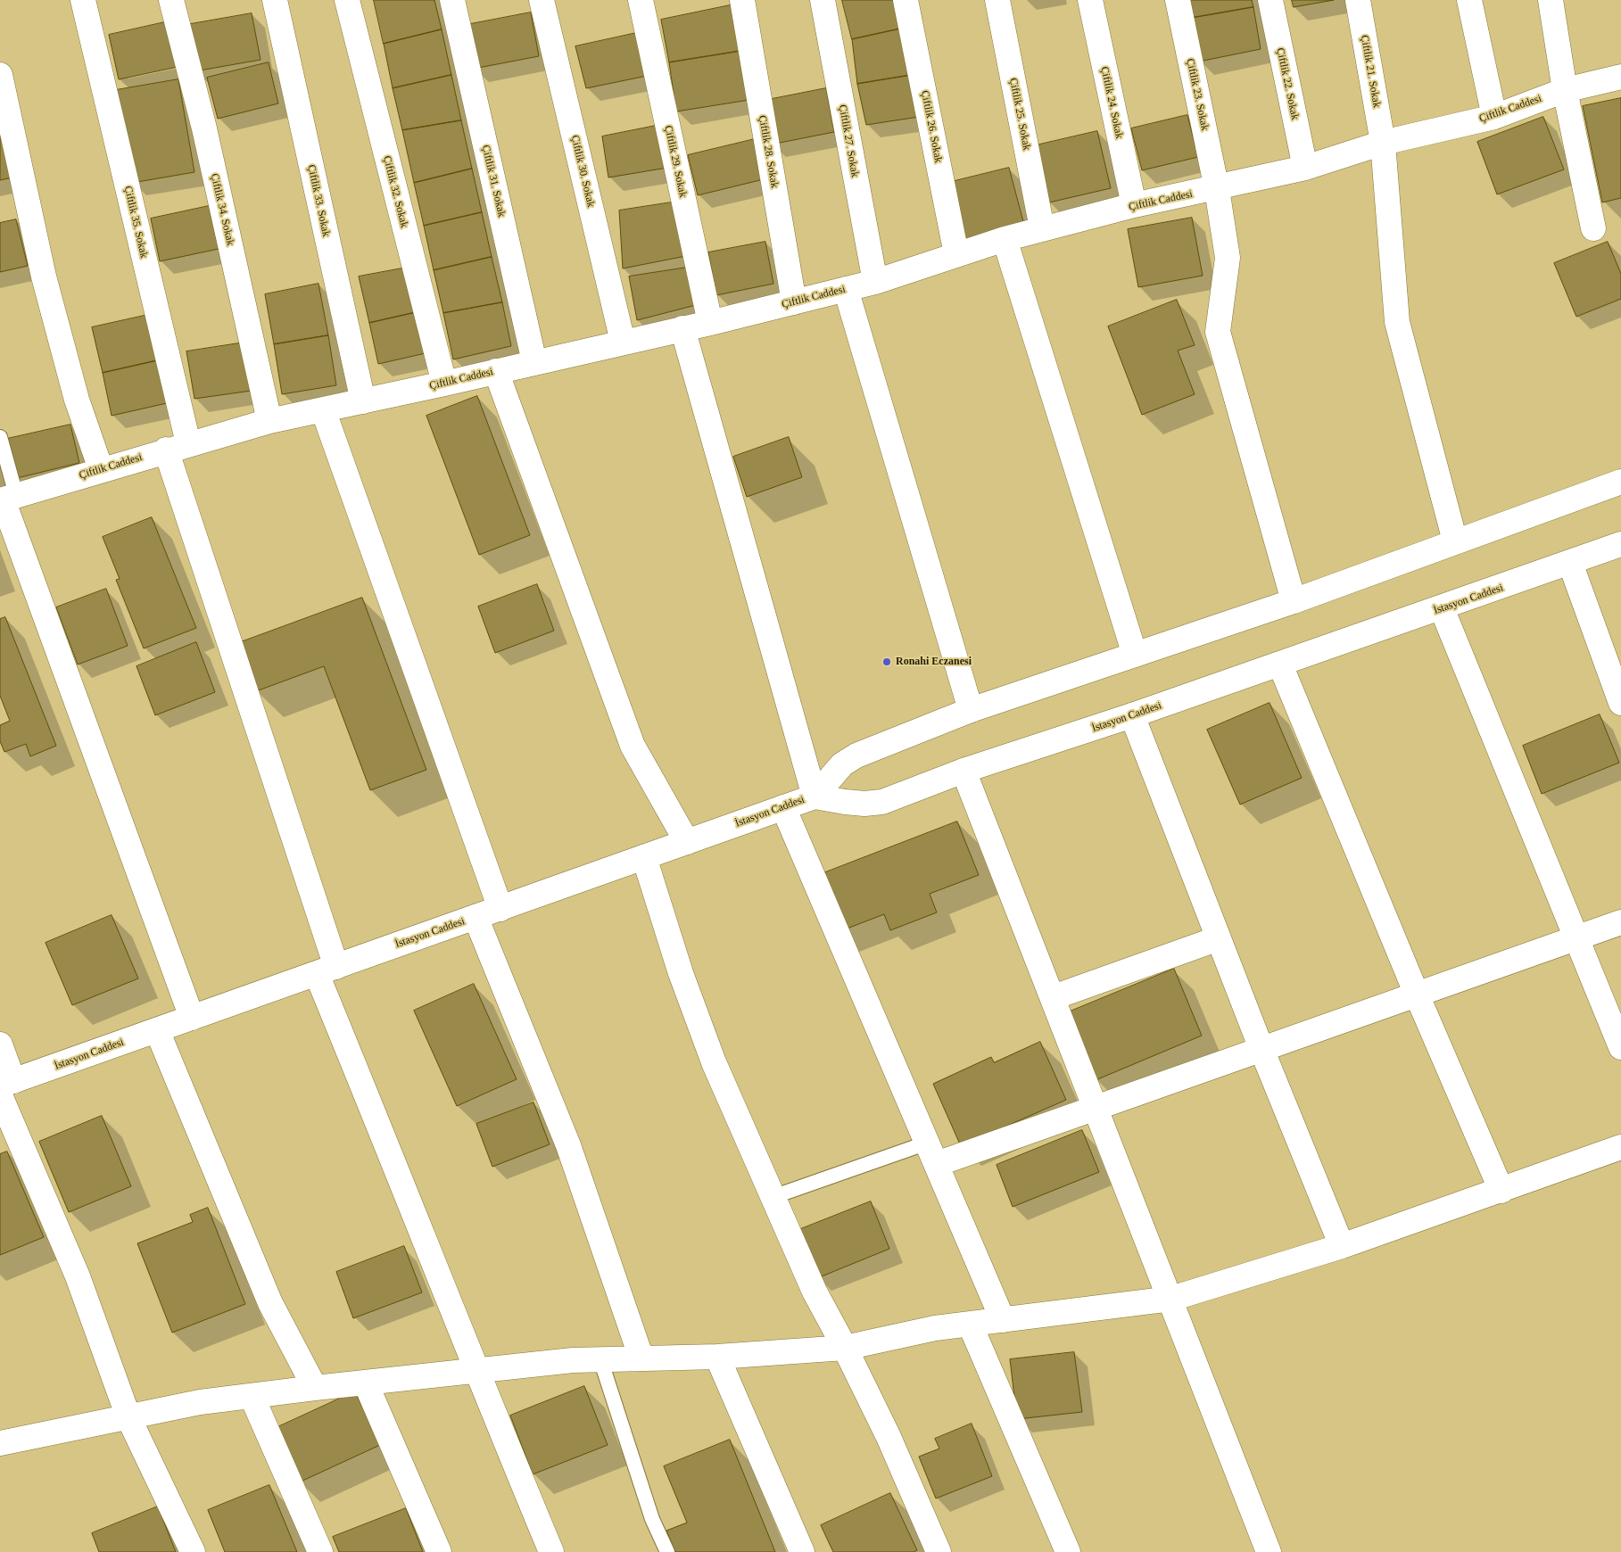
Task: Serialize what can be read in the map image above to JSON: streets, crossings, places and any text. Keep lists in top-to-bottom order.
{
  "streets": {
    "street": [
      "Çiftlik 21. Sokak",
      "Çiftlik 22. Sokak",
      "Çiftlik 23. Sokak",
      "Çiftlik 24. Sokak",
      "Çiftlik Caddesi",
      "Çiftlik 25. Sokak",
      "Çiftlik 26. Sokak",
      "Çiftlik 27. Sokak",
      "Çiftlik 28. Sokak",
      "Çiftlik 29. Sokak",
      "Çiftlik 30. Sokak",
      "Çiftlik 31. Sokak",
      "Çiftlik 32. Sokak",
      "Çiftlik 33. Sokak",
      "Çiftlik 34. Sokak",
      "Çiftlik 35. Sokak",
      "İstasyon Caddesi"
    ]
  },
  "crossings": [
    ["Çiftlik 21. Sokak", "Çiftlik Caddesi"],
    ["Çiftlik 22. Sokak", "Çiftlik Caddesi"],
    ["Çiftlik 23. Sokak", "Çiftlik Caddesi"],
    ["Çiftlik 24. Sokak", "Çiftlik Caddesi"],
    ["Çiftlik Caddesi", "Çiftlik 25. Sokak"],
    ["Çiftlik Caddesi", "Çiftlik 26. Sokak"],
    ["Çiftlik Caddesi", "Çiftlik 27. Sokak"],
    ["Çiftlik Caddesi", "Çiftlik 28. Sokak"],
    ["Çiftlik Caddesi", "Çiftlik 29. Sokak"],
    ["Çiftlik Caddesi", "Çiftlik 30. Sokak"],
    ["Çiftlik Caddesi", "Çiftlik 31. Sokak"],
    ["Çiftlik Caddesi", "Çiftlik 32. Sokak"],
    ["Çiftlik Caddesi", "Çiftlik 33. Sokak"],
    ["Çiftlik Caddesi", "Çiftlik 34. Sokak"],
    ["Çiftlik Caddesi", "Çiftlik 35. Sokak"],
    ["Çiftlik 35. Sokak", "İstasyon Caddesi"]
  ],
  "places": ["Ronahi Eczanesi"]
}
